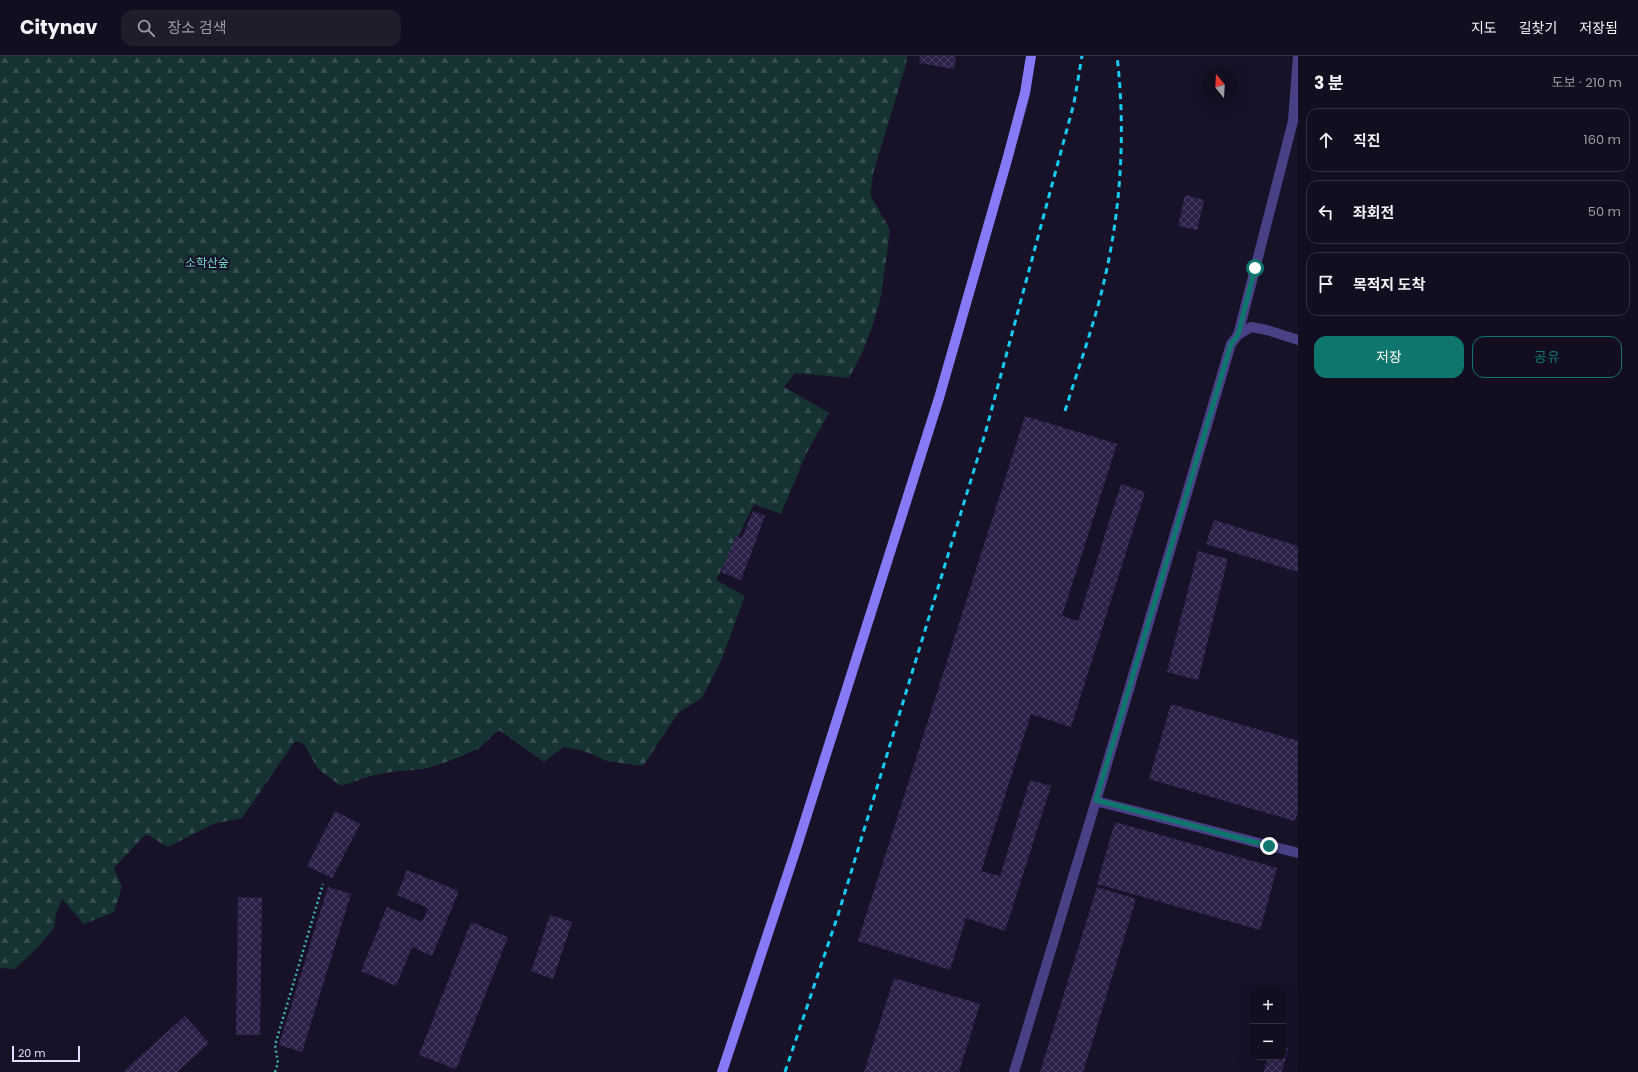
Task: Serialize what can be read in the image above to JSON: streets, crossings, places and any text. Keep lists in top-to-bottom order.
{
  "parks": ["소학산숲"],
  "scale_bar": "20 m",
  "north": "top",
  "page": {
    "header": "Citynav",
    "search": "장소 검색",
    "nav": ["지도", "길찾기", "저장됨"],
    "heading": ["3 분", "도보 · 210 m"],
    "list": [
      ["직진", "160 m"],
      ["좌회전", "50 m"],
      "목적지 도착"
    ],
    "buttons": ["저장", "공유"],
    "map_buttons": ["+", "−"],
    "scale": "20 m"
  }
}
